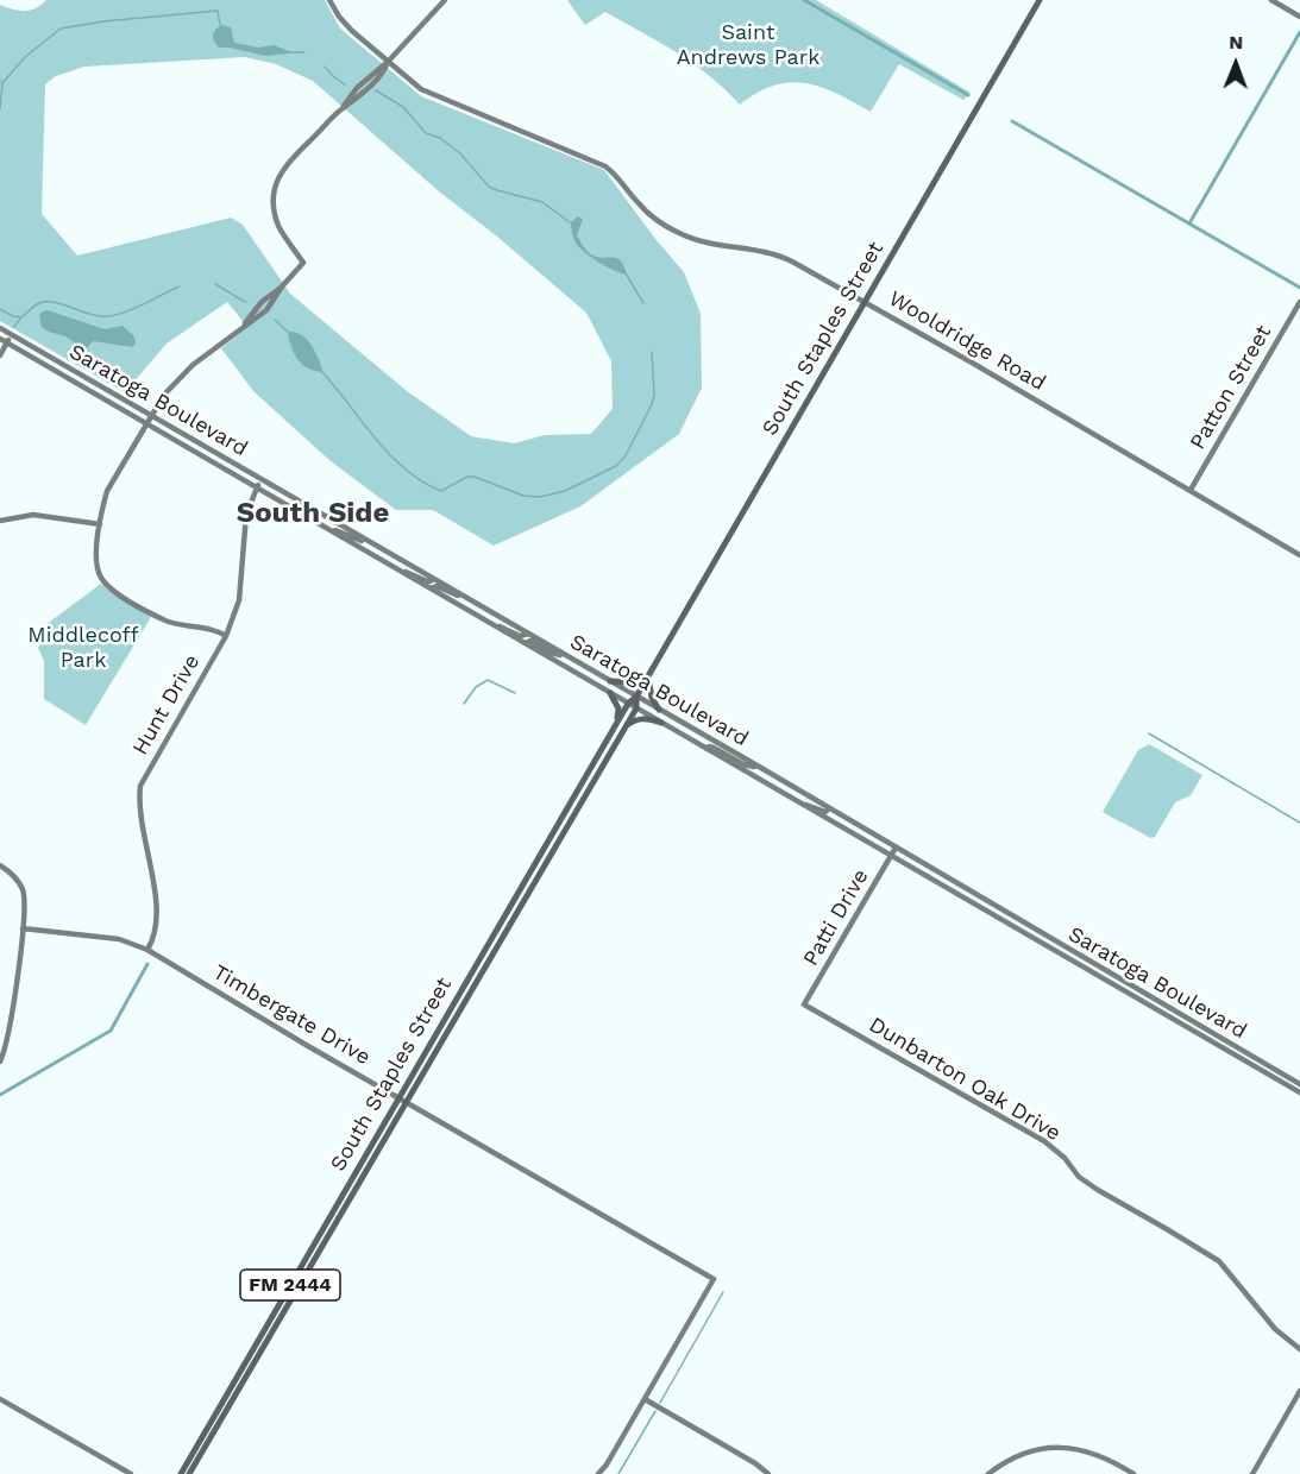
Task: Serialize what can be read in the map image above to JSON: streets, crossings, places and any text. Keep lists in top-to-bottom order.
{
  "streets": {
    "main road": ["South Staples Street", "FM 2444"],
    "street": [
      "Wooldridge Road",
      "Patton Street",
      "Saratoga Boulevard",
      "Hunt Drive",
      "Patti Drive",
      "Timbergate Drive",
      "Dunbarton Oak Drive"
    ]
  },
  "crossings": [
    ["South Staples Street", "Wooldridge Road"],
    ["South Staples Street", "Saratoga Boulevard"],
    ["South Staples Street", "Timbergate Drive"],
    ["Wooldridge Road", "Patton Street"],
    ["Saratoga Boulevard", "Hunt Drive"],
    ["Saratoga Boulevard", "Patti Drive"],
    ["Hunt Drive", "Timbergate Drive"],
    ["Patti Drive", "Dunbarton Oak Drive"]
  ],
  "districts": ["South Side"],
  "parks": ["Saint Andrews Park", "Middlecoff Park"],
  "north": "top"
}
